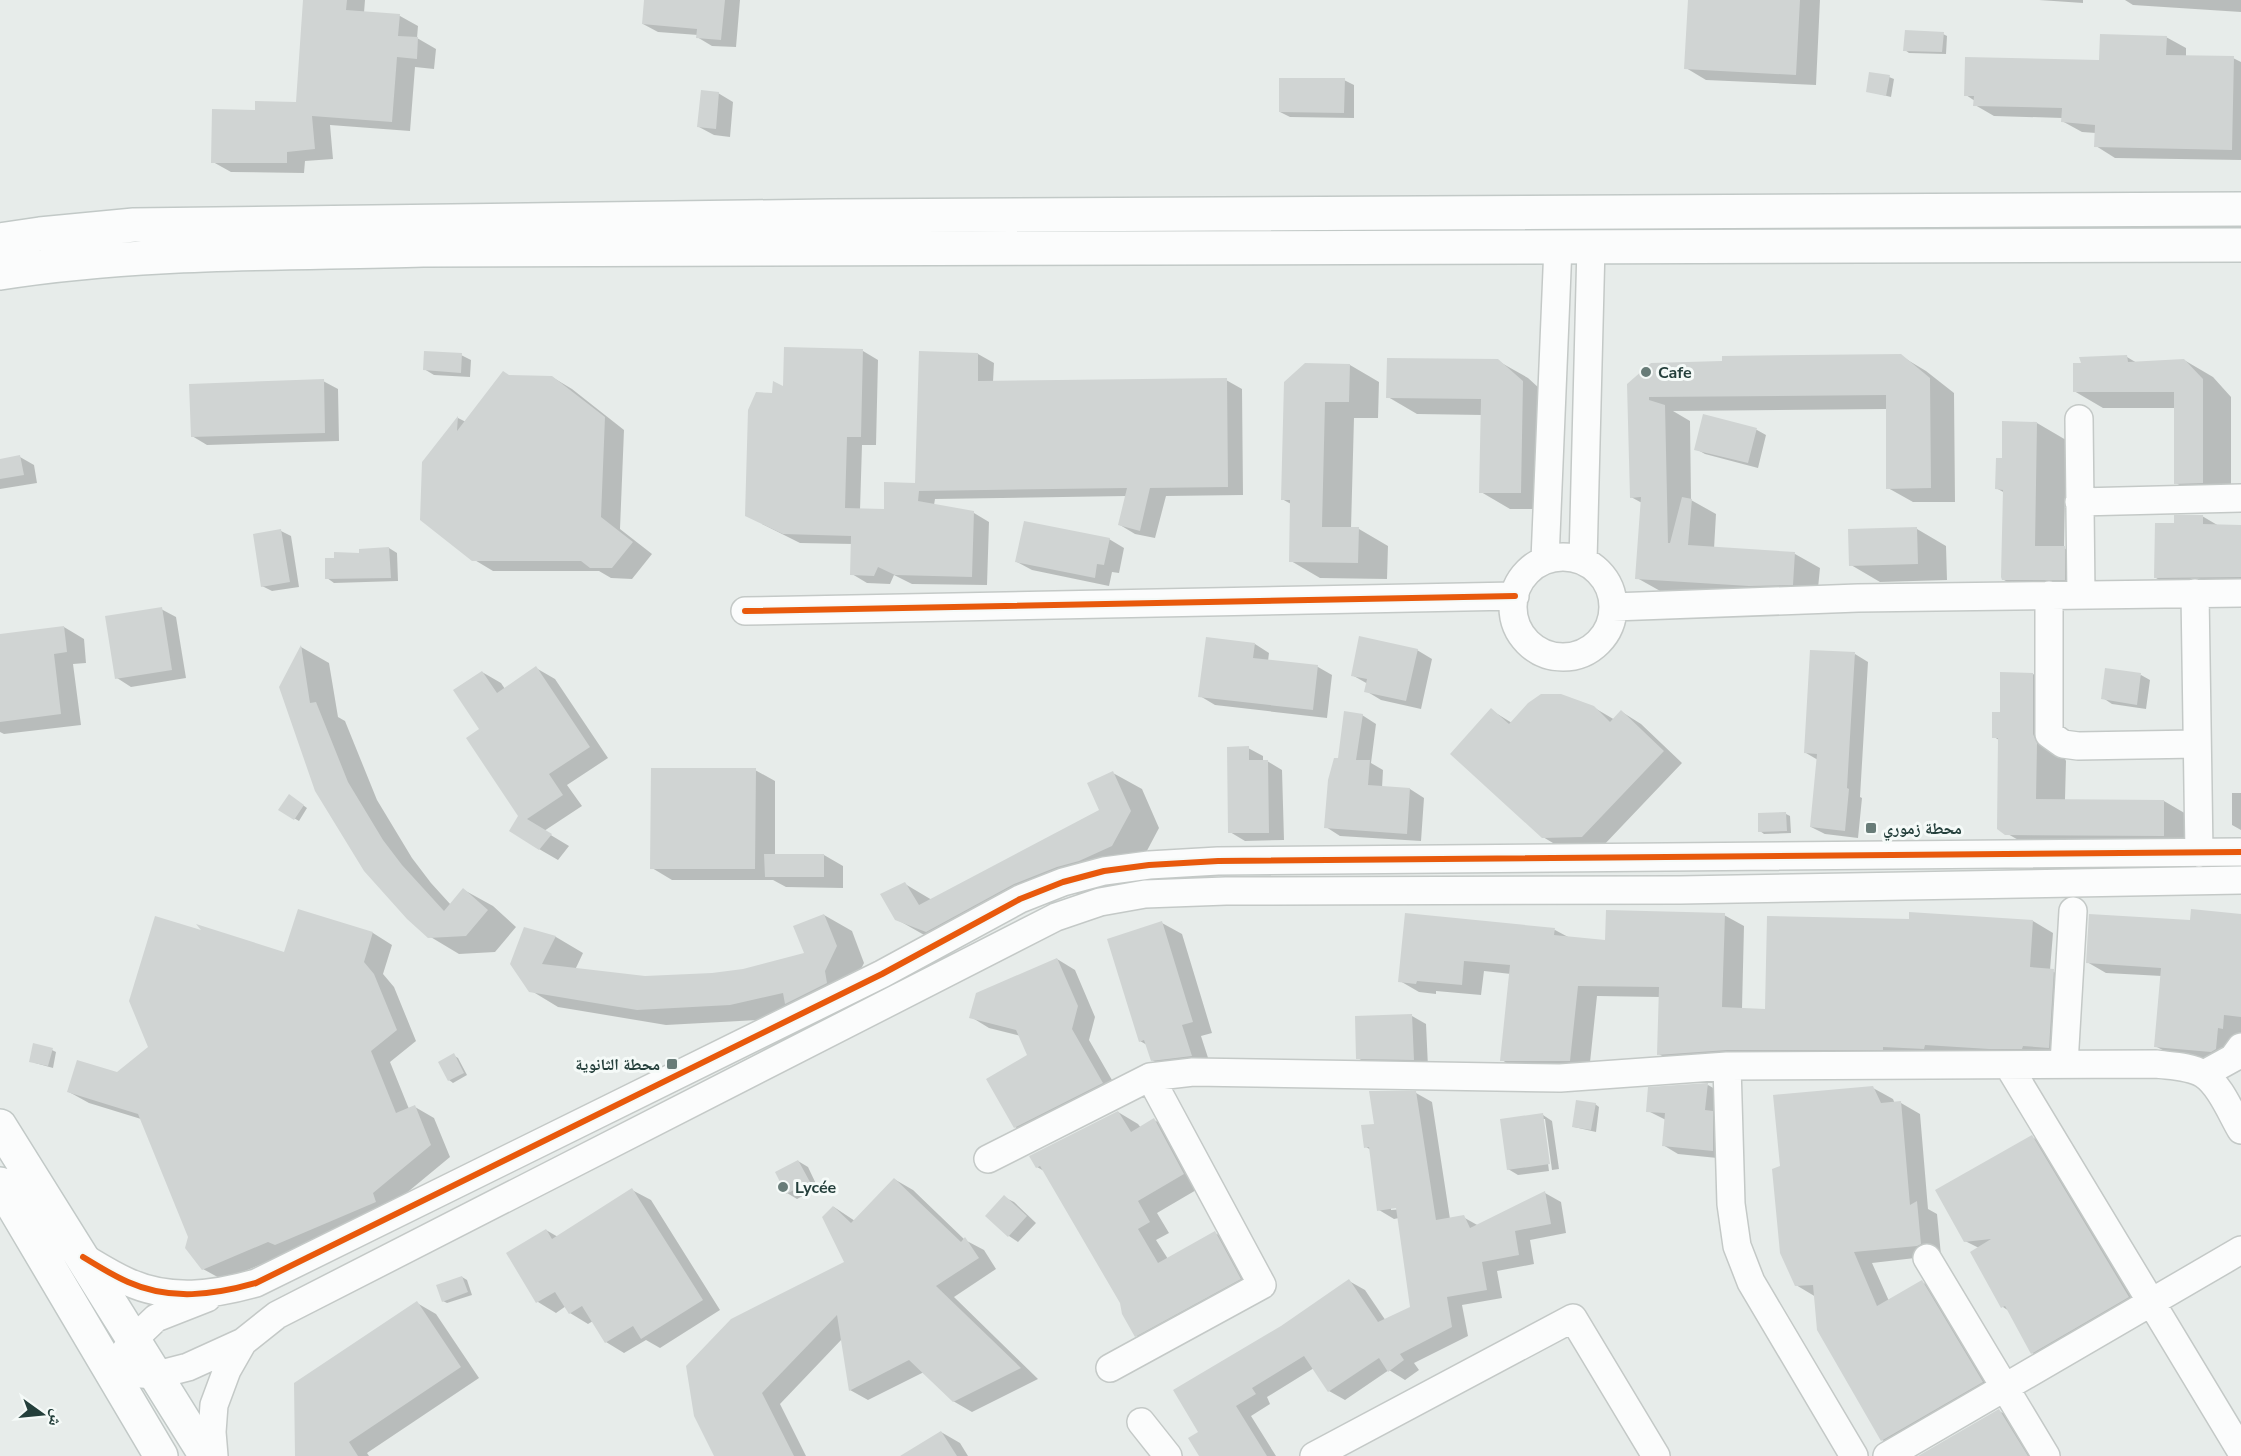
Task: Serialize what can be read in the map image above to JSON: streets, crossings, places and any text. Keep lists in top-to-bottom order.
{
  "places": {
    "other": ["Cafe", "Lycée"],
    "transit": ["محطة زموري", "محطة الثانوية"]
  },
  "north": "right"
}
